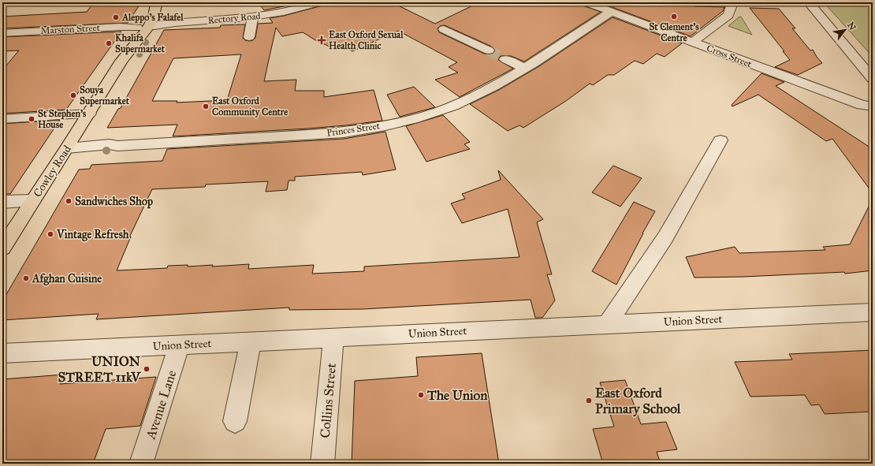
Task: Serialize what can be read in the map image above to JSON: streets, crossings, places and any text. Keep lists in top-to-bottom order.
{
  "streets": {
    "main road": ["Cowley Road"],
    "street": [
      "Rectory Road",
      "Marston Street",
      "Cross Street",
      "Princes Street",
      "Union Street",
      "Collins Street",
      "Avenue Lane"
    ]
  },
  "crossings": [
    ["Rectory Road", "Marston Street"],
    ["Rectory Road", "Cowley Road"],
    ["Marston Street", "Cowley Road"],
    ["Cross Street", "Princes Street"],
    ["Princes Street", "Cowley Road"],
    ["Union Street", "Collins Street"],
    ["Union Street", "Avenue Lane"]
  ],
  "places": {
    "other": [
      "St Clement's Centre",
      "Aleppo's Falafel",
      "Khalifa Supermarket",
      "Souya Supermarket",
      "East Oxford Community Centre",
      "St Stephen's House",
      "Sandwiches Shop",
      "Vintage Refresh",
      "Afghan Cuisine",
      "UNION STREET 11kV",
      "The Union",
      "East Oxford Primary School"
    ],
    "health": ["East Oxford Sexual Health Clinic"]
  },
  "north": "top right"
}
